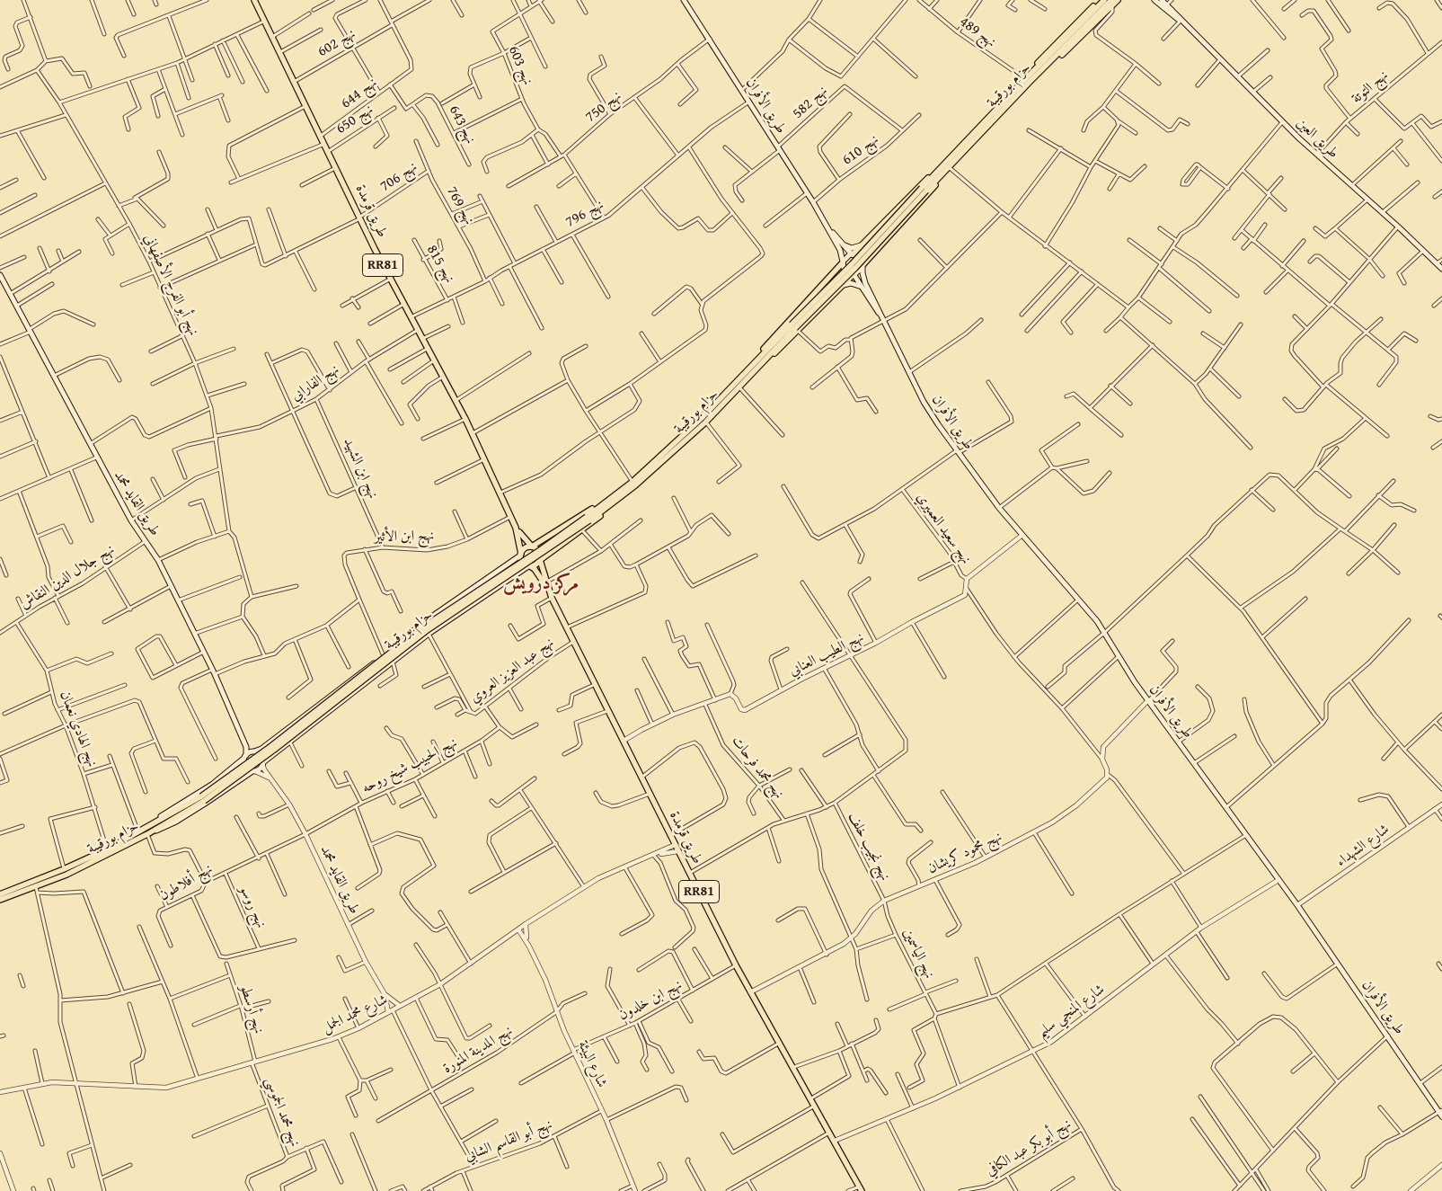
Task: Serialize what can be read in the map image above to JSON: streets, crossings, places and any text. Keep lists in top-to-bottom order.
{
  "streets": {
    "main road": [
      "حزام بورقيبة",
      "طريق الأفران",
      "طريق العين",
      "طريق قرمدة",
      "RR81",
      "طريق القايد محمد"
    ],
    "street": [
      "نهج 489",
      "نهج 602",
      "نهج 603",
      "نهج التوتة",
      "نهج 644",
      "نهج 582",
      "نهج 750",
      "نهج 650",
      "نهج 643",
      "نهج 610",
      "نهج 706",
      "نهج 769",
      "نهج 796",
      "نهج 815",
      "نهج أبو الفرج الأصفهاني",
      "نهج الفارابي",
      "نهج ابن الشهيد",
      "نهج سعيد العميري",
      "نهج ابن الأثير",
      "نهج جلال الدين النقاش",
      "نهج الطيب العنابي",
      "نهج عبد العزيز العروي",
      "نهج الهادي نعمان",
      "نهج الحبيب شيخ روحه",
      "نهج محمد فرحات",
      "شارع الشهداء",
      "نهج نجيب خلف",
      "نهج محمود كريشان",
      "نهج أفلاطون",
      "نهج روسو",
      "نهج الياسمين",
      "نهج ابن خلدون",
      "نهج أرسطو",
      "شارع المنجي سليم",
      "شارع محمد الجمل",
      "نهج المدينة المنورة",
      "شارع البيئة",
      "نهج محمد الجموسي",
      "نهج أبو القاسم الشابي",
      "نهج أبو بكر عبد الكافي"
    ]
  },
  "crossings": [
    ["نهج 489", "حزام بورقيبة"],
    ["نهج 602", "نهج 644"],
    ["نهج 602", "طريق قرمدة"],
    ["نهج 603", "نهج 750"],
    ["حزام بورقيبة", "طريق قرمدة"],
    ["حزام بورقيبة", "RR81"],
    ["حزام بورقيبة", "طريق القايد محمد"],
    ["حزام بورقيبة", "نهج عبد العزيز العروي"],
    ["حزام بورقيبة", "نهج الهادي نعمان"],
    ["نهج التوتة", "طريق العين"],
    ["نهج 644", "طريق قرمدة"],
    ["نهج 582", "طريق الأفران"],
    ["نهج 582", "نهج 610"],
    ["طريق الأفران", "نهج 750"],
    ["طريق الأفران", "نهج 610"],
    ["طريق الأفران", "نهج 796"],
    ["طريق الأفران", "شارع الشهداء"],
    ["طريق الأفران", "شارع المنجي سليم"],
    ["نهج 650", "طريق قرمدة"],
    ["نهج 706", "نهج 769"],
    ["نهج 706", "طريق قرمدة"],
    ["نهج 769", "نهج 796"],
    ["طريق قرمدة", "نهج 796"],
    ["طريق قرمدة", "RR81"],
    ["طريق قرمدة", "نهج الفارابي"],
    ["طريق قرمدة", "نهج ابن الأثير"],
    ["طريق قرمدة", "نهج عبد العزيز العروي"],
    ["طريق قرمدة", "نهج محمود كريشان"],
    ["طريق قرمدة", "نهج ابن خلدون"],
    ["طريق قرمدة", "شارع المنجي سليم"],
    ["طريق قرمدة", "شارع محمد الجمل"],
    ["نهج 796", "نهج 815"],
    ["نهج أبو الفرج الأصفهاني", "نهج الفارابي"],
    ["نهج الفارابي", "نهج ابن الشهيد"],
    ["نهج ابن الشهيد", "نهج ابن الأثير"],
    ["طريق القايد محمد", "نهج جلال الدين النقاش"],
    ["طريق القايد محمد", "نهج الحبيب شيخ روحه"],
    ["طريق القايد محمد", "نهج أفلاطون"],
    ["طريق القايد محمد", "شارع محمد الجمل"],
    ["نهج جلال الدين النقاش", "نهج الهادي نعمان"],
    ["نهج الحبيب شيخ روحه", "نهج أفلاطون"],
    ["نهج نجيب خلف", "نهج محمود كريشان"],
    ["نهج نجيب خلف", "نهج الياسمين"],
    ["نهج محمود كريشان", "نهج الياسمين"],
    ["نهج أفلاطون", "نهج روسو"],
    ["نهج ابن خلدون", "شارع البيئة"],
    ["نهج أرسطو", "شارع محمد الجمل"],
    ["نهج أرسطو", "نهج محمد الجموسي"],
    ["شارع محمد الجمل", "شارع البيئة"],
    ["شارع محمد الجمل", "نهج محمد الجموسي"],
    ["نهج المدينة المنورة", "شارع البيئة"],
    ["شارع البيئة", "نهج أبو القاسم الشابي"]
  ],
  "districts": ["مركز درويش"]
}
